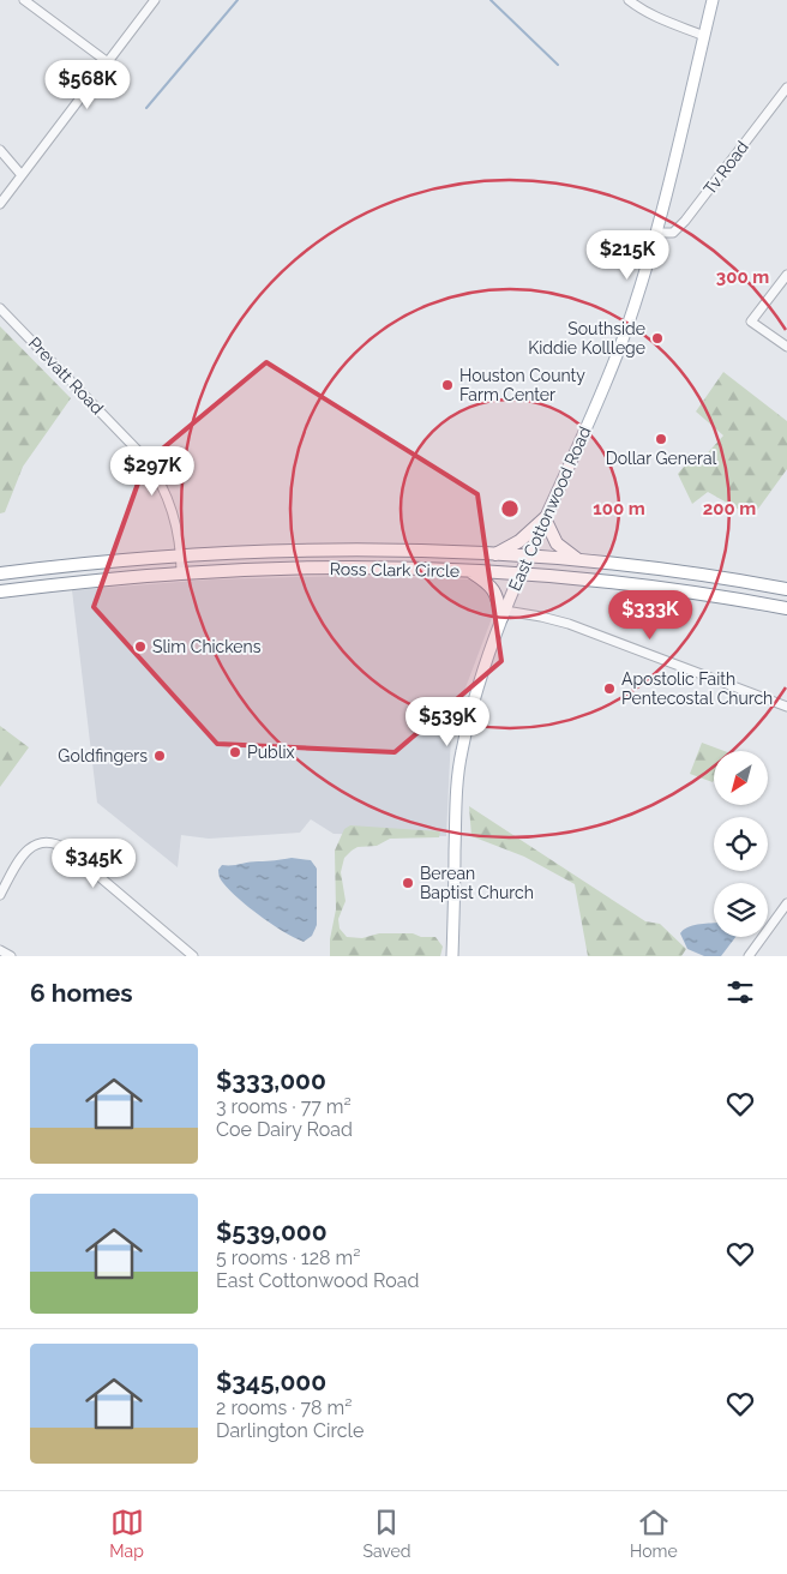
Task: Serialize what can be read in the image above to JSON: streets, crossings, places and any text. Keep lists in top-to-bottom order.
{
  "streets": {
    "highway": ["Ross Clark Circle"],
    "main road": ["East Cottonwood Road"],
    "street": ["Tv Road", "Prevatt Road"]
  },
  "crossings": [
    ["Tv Road", "East Cottonwood Road"],
    ["Prevatt Road", "Ross Clark Circle"],
    ["East Cottonwood Road", "Ross Clark Circle"]
  ],
  "places": [
    "Southside Kiddie Kolllege",
    "Houston County Farm Center",
    "Dollar General",
    "Slim Chickens",
    "Apostolic Faith Pentecostal Church",
    "Publix",
    "Goldfingers",
    "Berean Baptist Church"
  ],
  "north": "bottom left",
  "page": {
    "price": [
      "$568K",
      "$215K",
      "$297K",
      "$333K",
      "$539K",
      "$345K"
    ],
    "heading": "6 homes",
    "list": [
      {
        "name": "$333,000",
        "note": "3 rooms · 77 m² · Coe Dairy Road"
      },
      {
        "name": "$539,000",
        "note": "5 rooms · 128 m² · East Cottonwood Road"
      },
      {
        "name": "$345,000",
        "note": "2 rooms · 78 m² · Darlington Circle"
      }
    ],
    "tabs": ["Map", "Saved", "Home"]
  },
  "rings": ["300 m", "100 m", "200 m"]
}
